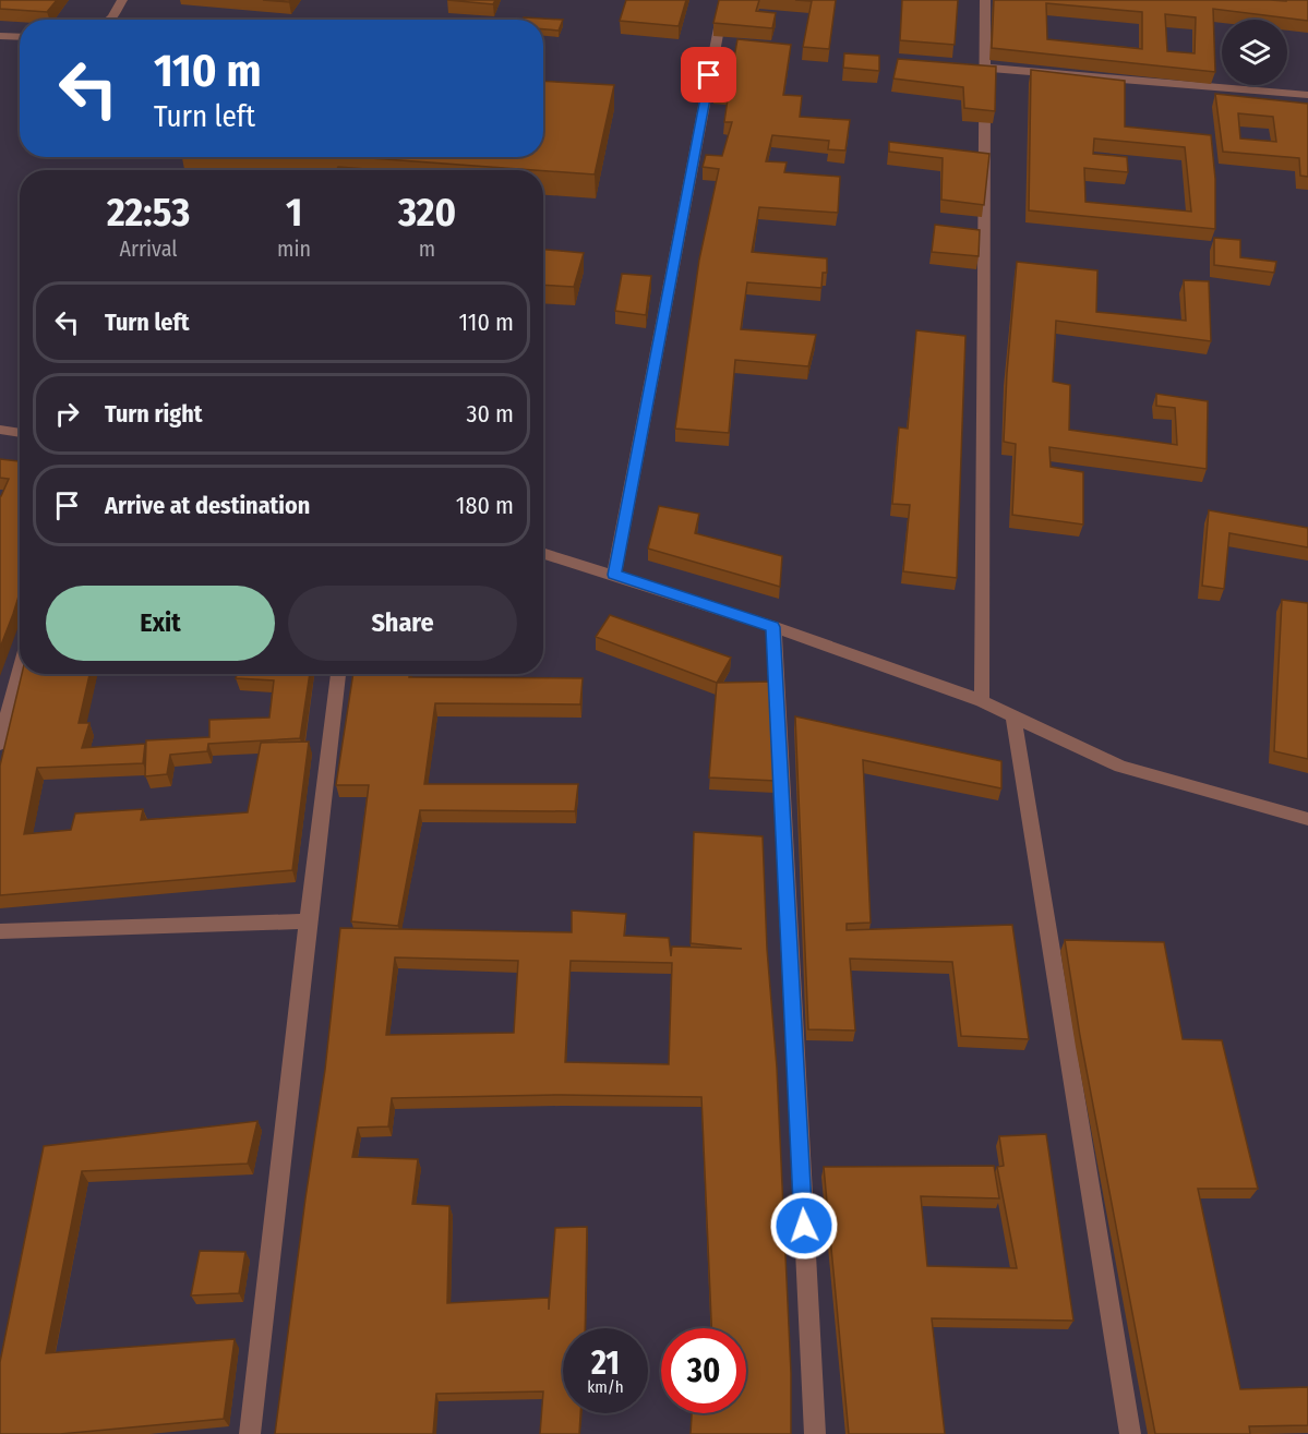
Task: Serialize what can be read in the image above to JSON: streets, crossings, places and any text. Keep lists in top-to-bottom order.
{
  "page": {
    "turn": ["110 m", "Turn left"],
    "eta": [
      "22:53",
      "Arrival",
      "1",
      "min",
      "320",
      "m"
    ],
    "list": [
      {
        "name": "Turn left",
        "value": "110 m"
      },
      {
        "name": "Turn right",
        "value": "30 m"
      },
      {
        "name": "Arrive at destination",
        "value": "180 m"
      }
    ],
    "buttons": ["Exit", "Share"],
    "speed": "21 km/h",
    "limit": "30"
  }
}
